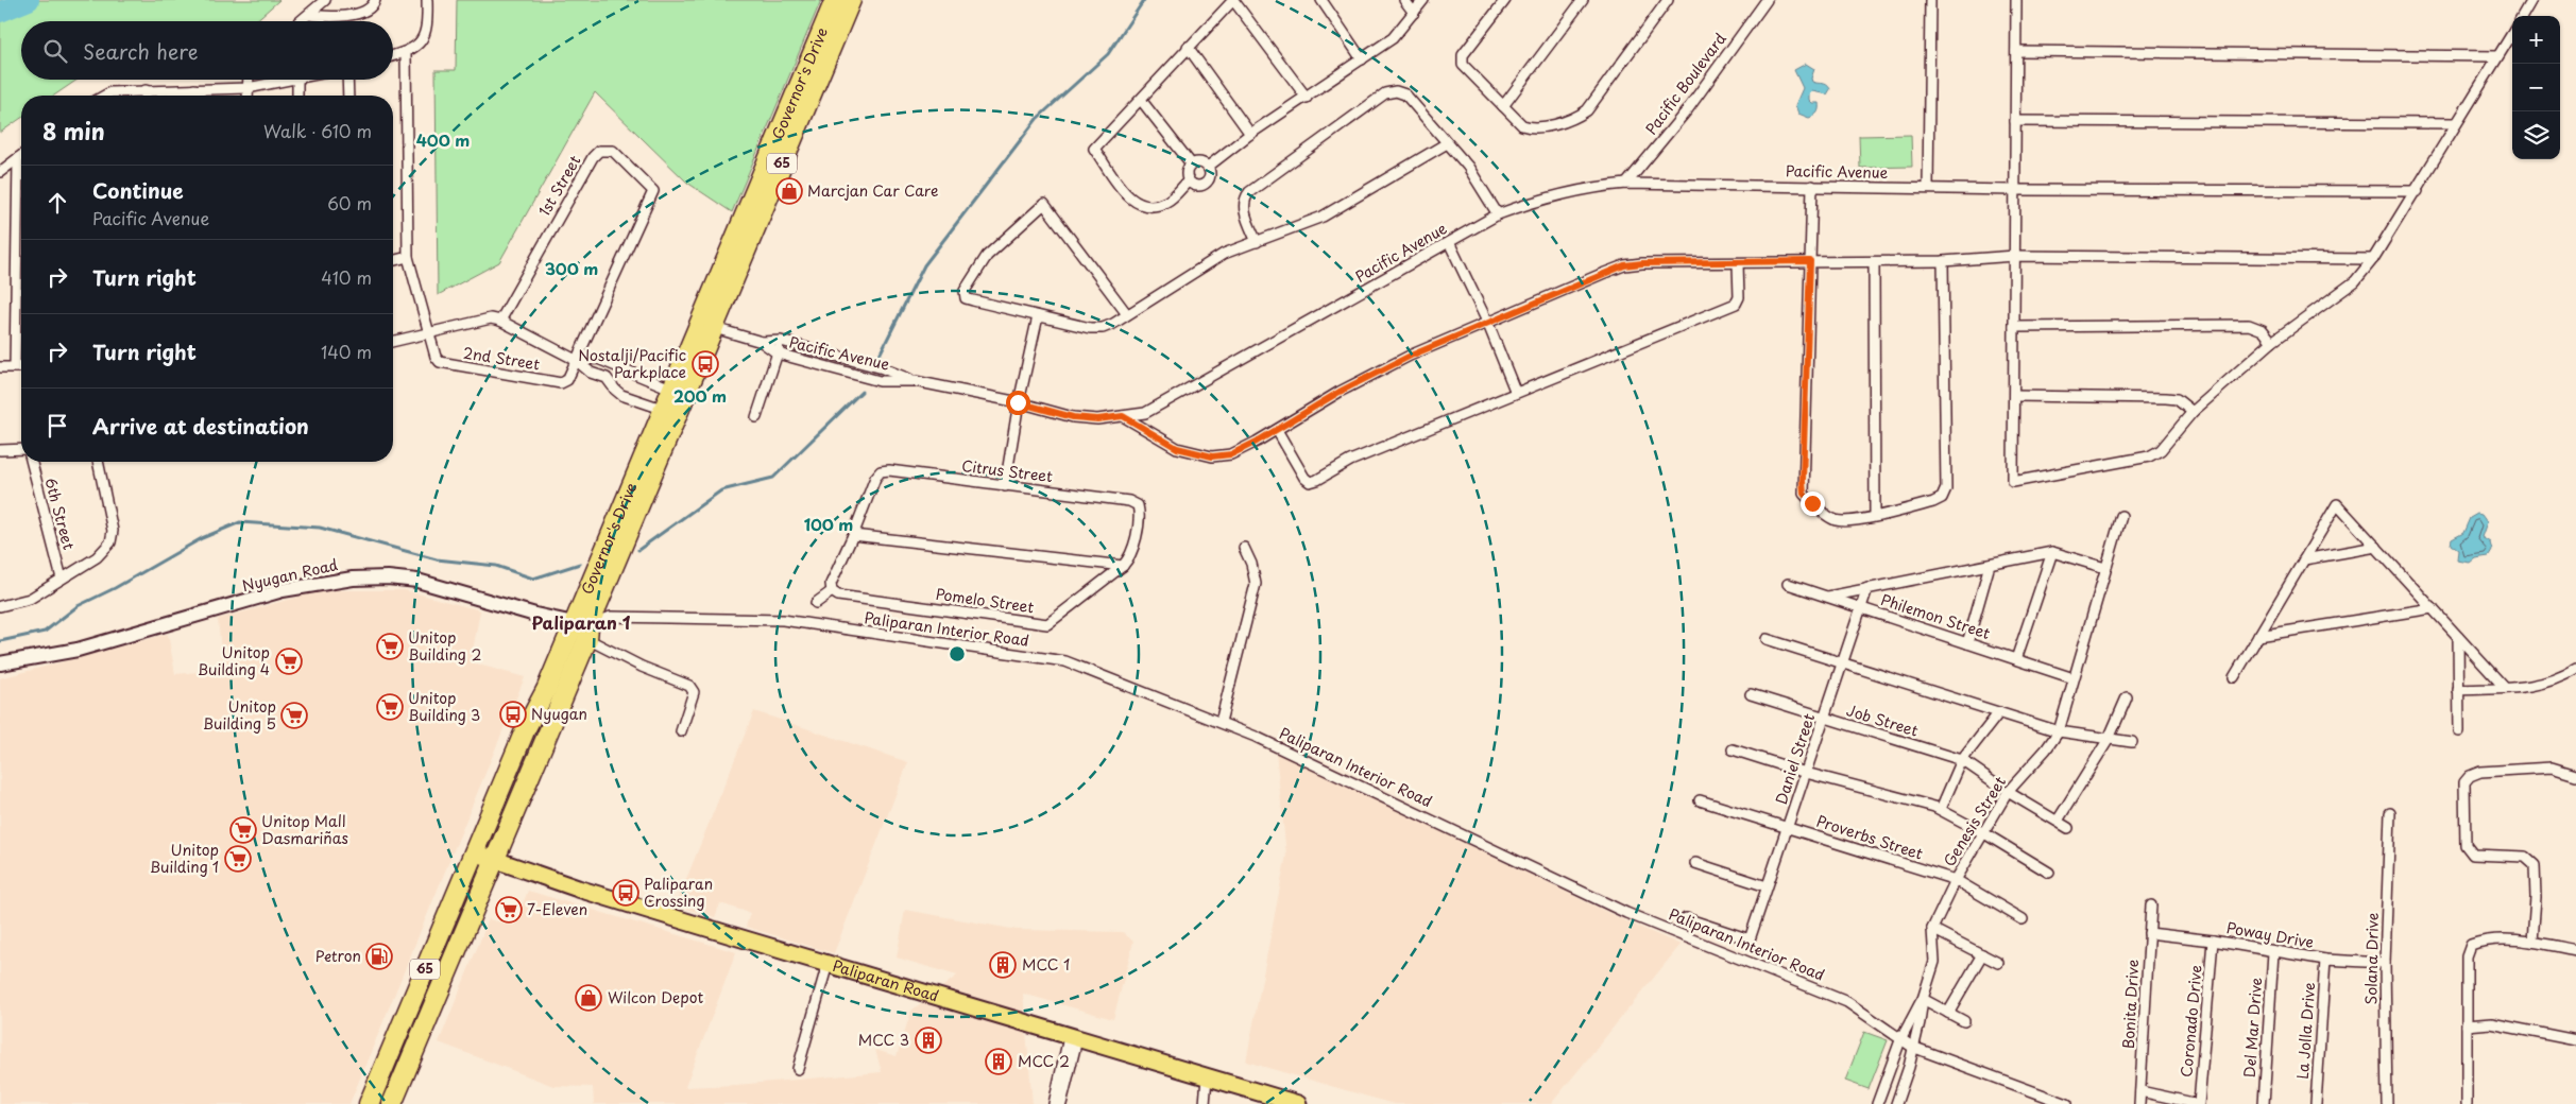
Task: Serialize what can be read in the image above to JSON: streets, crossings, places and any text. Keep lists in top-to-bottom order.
{
  "streets": {
    "highway": ["Governor's Drive", "65"],
    "main road": ["Nyugan Road", "Paliparan Road"],
    "street": [
      "Pacific Boulevard",
      "Pacific Avenue",
      "1st Street",
      "2nd Street",
      "Citrus Street",
      "6th Street",
      "Pomelo Street",
      "Philemon Street",
      "Paliparan Interior Road",
      "Job Street",
      "Daniel Street",
      "Genesis Street",
      "Proverbs Street",
      "Poway Drive",
      "Solana Drive",
      "Bonita Drive",
      "Coronado Drive",
      "Del Mar Drive",
      "La Jolla Drive"
    ]
  },
  "crossings": [
    ["Governor's Drive", "Pacific Avenue"],
    ["Governor's Drive", "Nyugan Road"],
    ["Governor's Drive", "Paliparan Interior Road"],
    ["Governor's Drive", "Paliparan Road"],
    ["Pacific Boulevard", "Pacific Avenue"],
    ["1st Street", "2nd Street"],
    ["Citrus Street", "Pomelo Street"],
    ["Nyugan Road", "Paliparan Interior Road"],
    ["Philemon Street", "Daniel Street"],
    ["Philemon Street", "Genesis Street"],
    ["Paliparan Interior Road", "Genesis Street"],
    ["Job Street", "Daniel Street"],
    ["Job Street", "Genesis Street"],
    ["Daniel Street", "Proverbs Street"],
    ["Genesis Street", "Proverbs Street"],
    ["Poway Drive", "Solana Drive"],
    ["Poway Drive", "Bonita Drive"],
    ["Poway Drive", "Coronado Drive"],
    ["Poway Drive", "Del Mar Drive"],
    ["Poway Drive", "La Jolla Drive"]
  ],
  "districts": ["Paliparan 1"],
  "places": {
    "shop": ["Marcjan Car Care", "Wilcon Depot"],
    "bus stop": ["Nostalji/Pacific Parkplace", "Nyugan", "Paliparan Crossing"],
    "supermarket": [
      "Unitop Building 2",
      "Unitop Building 4",
      "Unitop Building 3",
      "Unitop Building 5",
      "Unitop Mall Dasmariñas",
      "Unitop Building 1",
      "7-Eleven"
    ],
    "fuel station": ["Petron"],
    "building": ["MCC 1", "MCC 3", "MCC 2"]
  },
  "page": {
    "map_buttons": ["+", "−"],
    "search": "Search here",
    "heading": ["8 min", "Walk · 610 m"],
    "list": [
      ["Continue", "Pacific Avenue", "60 m"],
      ["Turn right", "410 m"],
      ["Turn right", "140 m"],
      "Arrive at destination"
    ]
  },
  "rings": [
    "400 m",
    "300 m",
    "200 m",
    "100 m"
  ]
}
